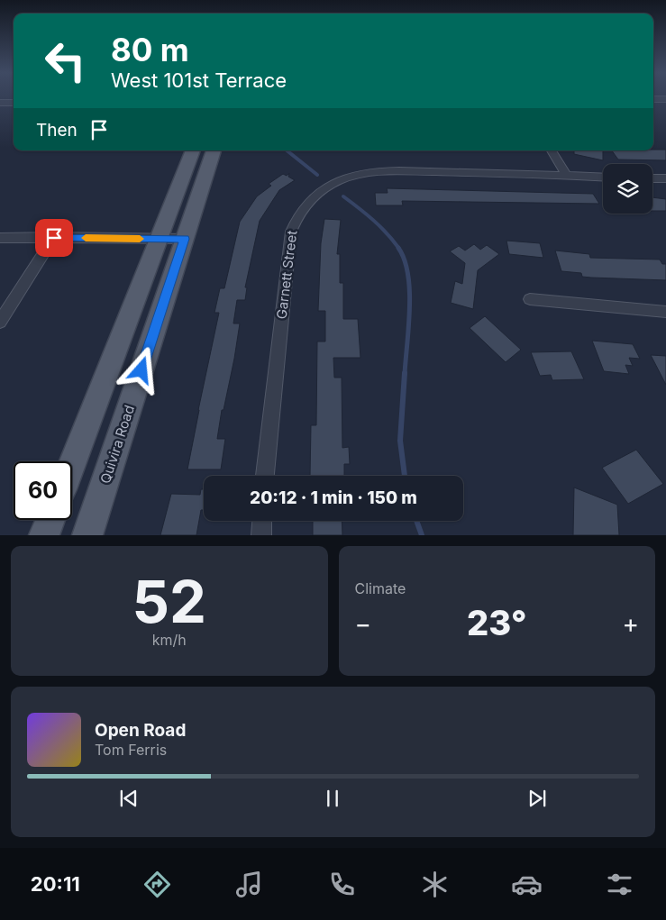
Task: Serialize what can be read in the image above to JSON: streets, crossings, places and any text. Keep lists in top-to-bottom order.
{
  "streets": {
    "main road": ["Quivira Road"],
    "street": ["Garnett Street"]
  },
  "page": {
    "turn": ["80 m", "West 101st Terrace"],
    "then": "Then",
    "limit": "60",
    "trip": "20:12 · 1 min · 150 m",
    "tile": [
      ["52", "km/h"],
      "Climate"
    ],
    "heat": ["−", "23°", "+"],
    "song": ["Open Road", "Tom Ferris"],
    "tabs": "20:11"
  }
}
